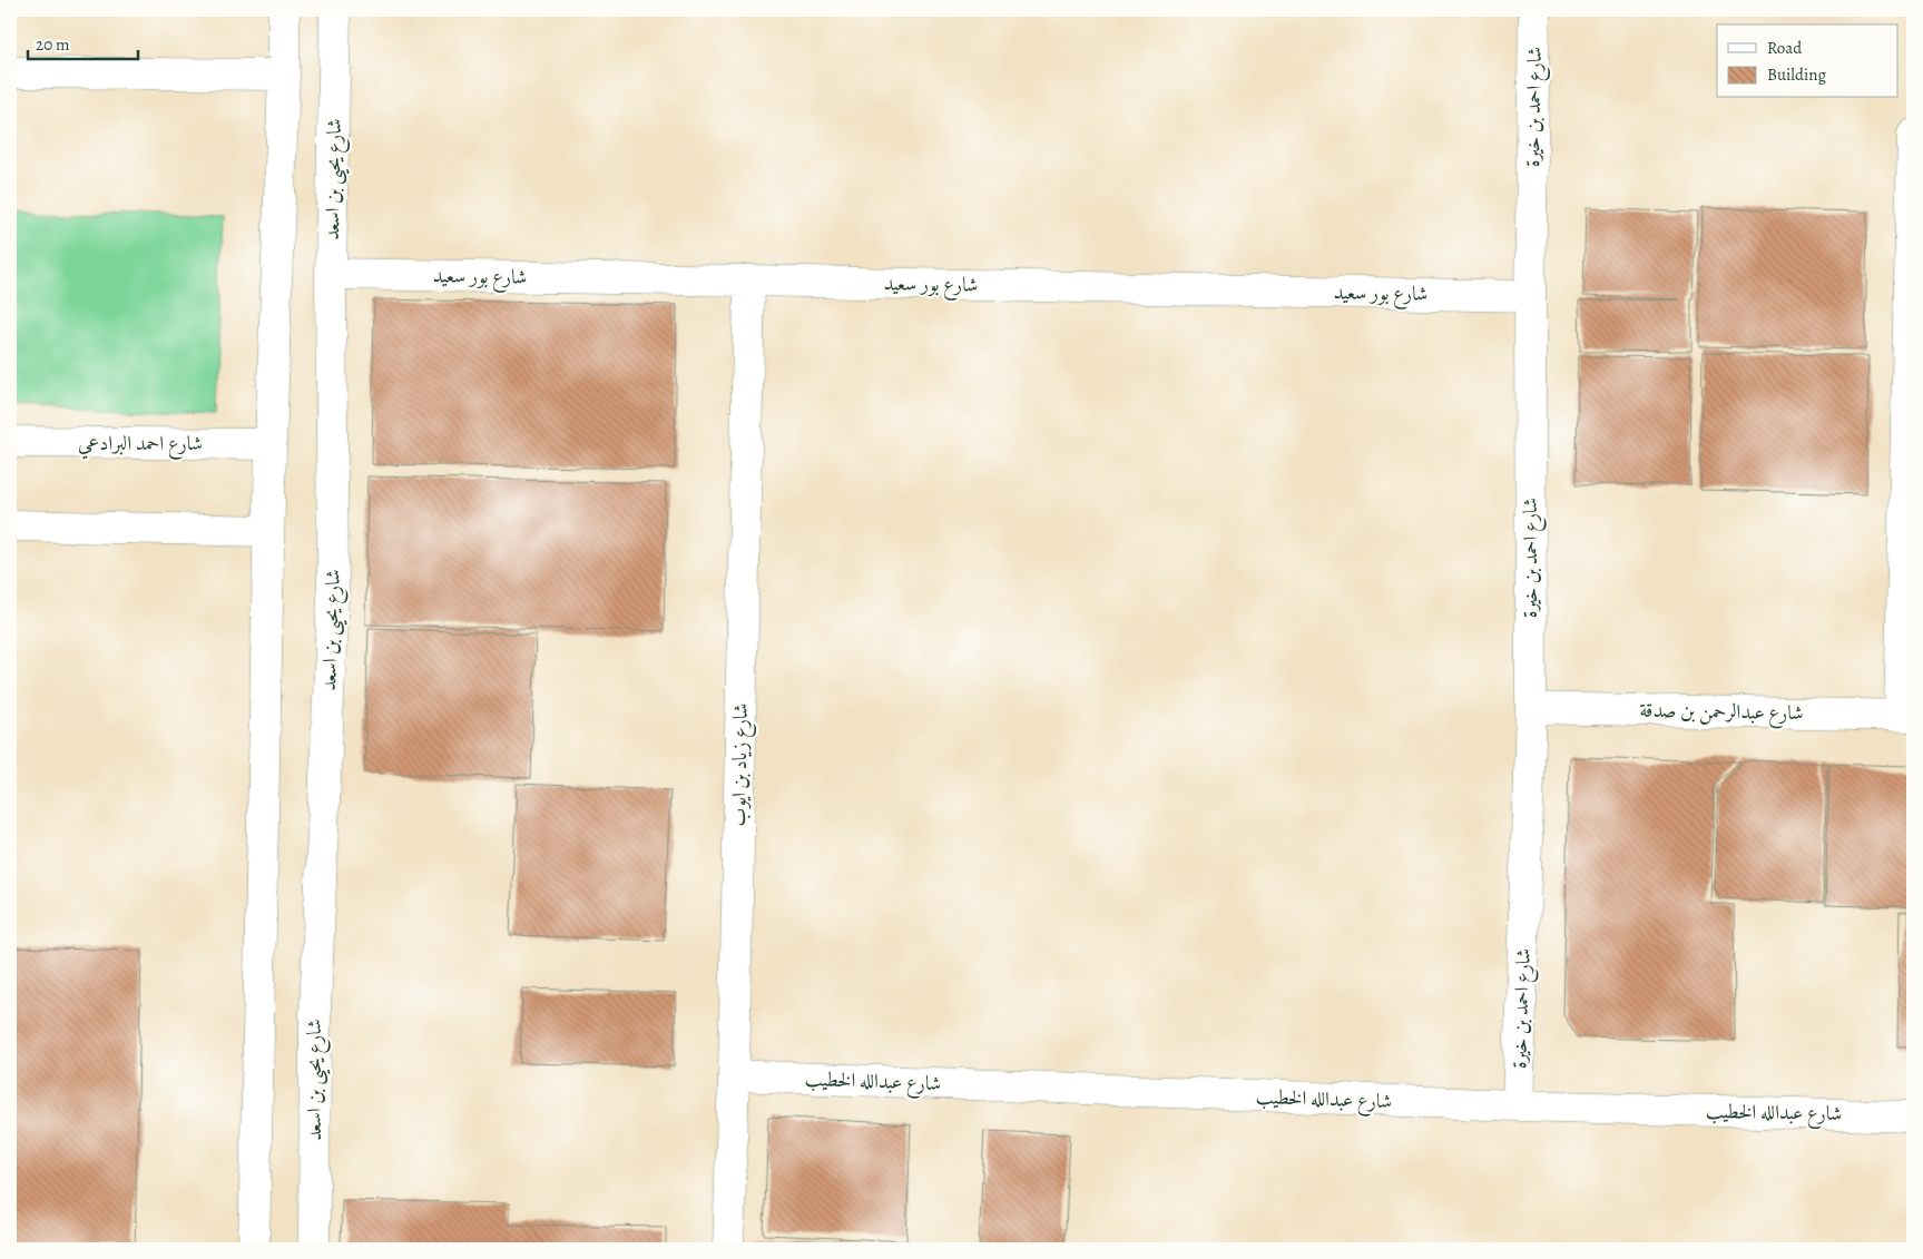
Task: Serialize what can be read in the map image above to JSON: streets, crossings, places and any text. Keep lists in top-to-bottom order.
{
  "streets": {
    "street": [
      "شارع احمد بن خيرة",
      "شارع يحيى بن اسعد",
      "شارع بور سعيد",
      "شارع احمد البرادعي",
      "شارع عبدالرحمن بن صدقة",
      "شارع زياد بن ايوب",
      "شارع عبدالله الخطيب"
    ]
  },
  "crossings": [
    ["شارع احمد بن خيرة", "شارع بور سعيد"],
    ["شارع احمد بن خيرة", "شارع عبدالرحمن بن صدقة"],
    ["شارع احمد بن خيرة", "شارع عبدالله الخطيب"],
    ["شارع يحيى بن اسعد", "شارع بور سعيد"],
    ["شارع بور سعيد", "شارع زياد بن ايوب"],
    ["شارع زياد بن ايوب", "شارع عبدالله الخطيب"]
  ],
  "legend": ["Road", "Building"],
  "scale_bar": "20 m"
}
